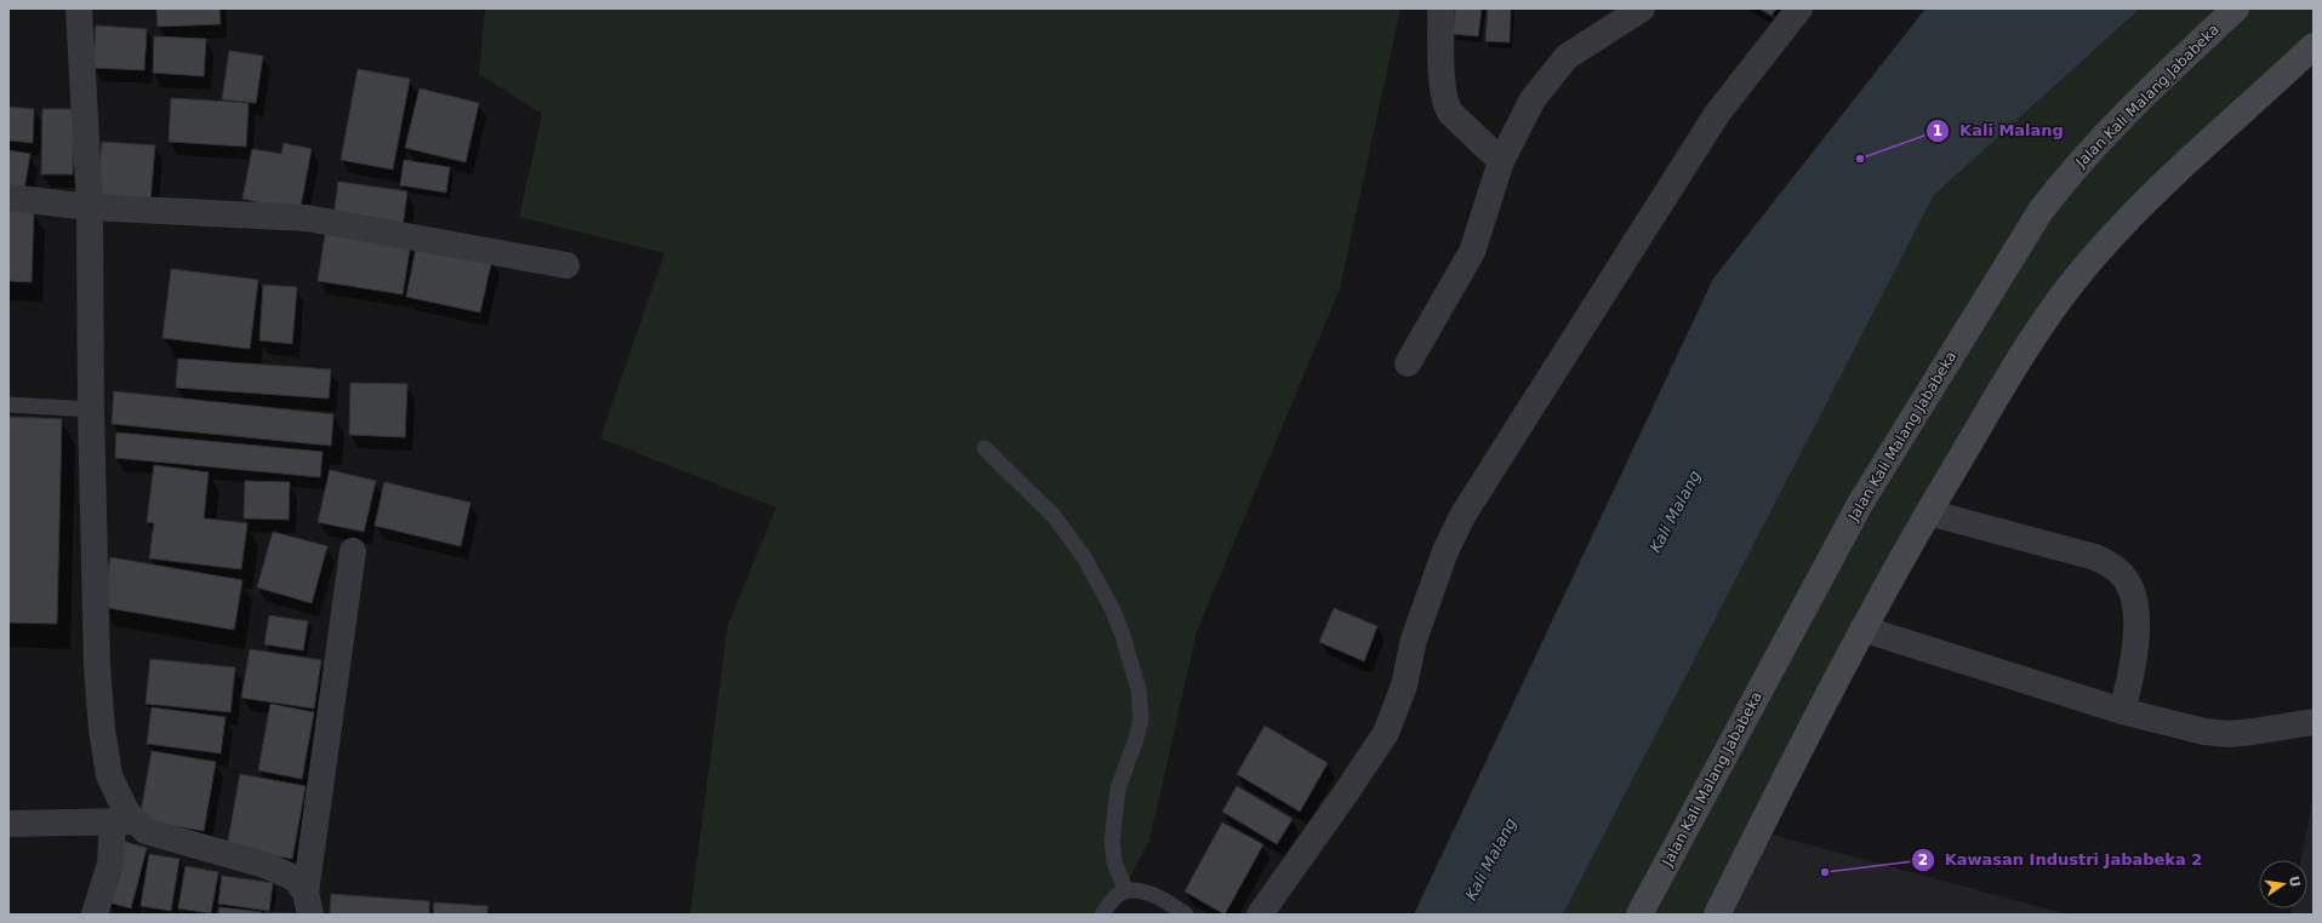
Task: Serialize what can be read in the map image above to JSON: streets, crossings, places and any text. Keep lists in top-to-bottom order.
{
  "streets": {
    "main road": ["Jalan Kali Malang Jababeka"]
  },
  "water": ["Kali Malang"],
  "places": ["Kali Malang", "Kawasan Industri Jababeka 2"],
  "north": "right"
}
